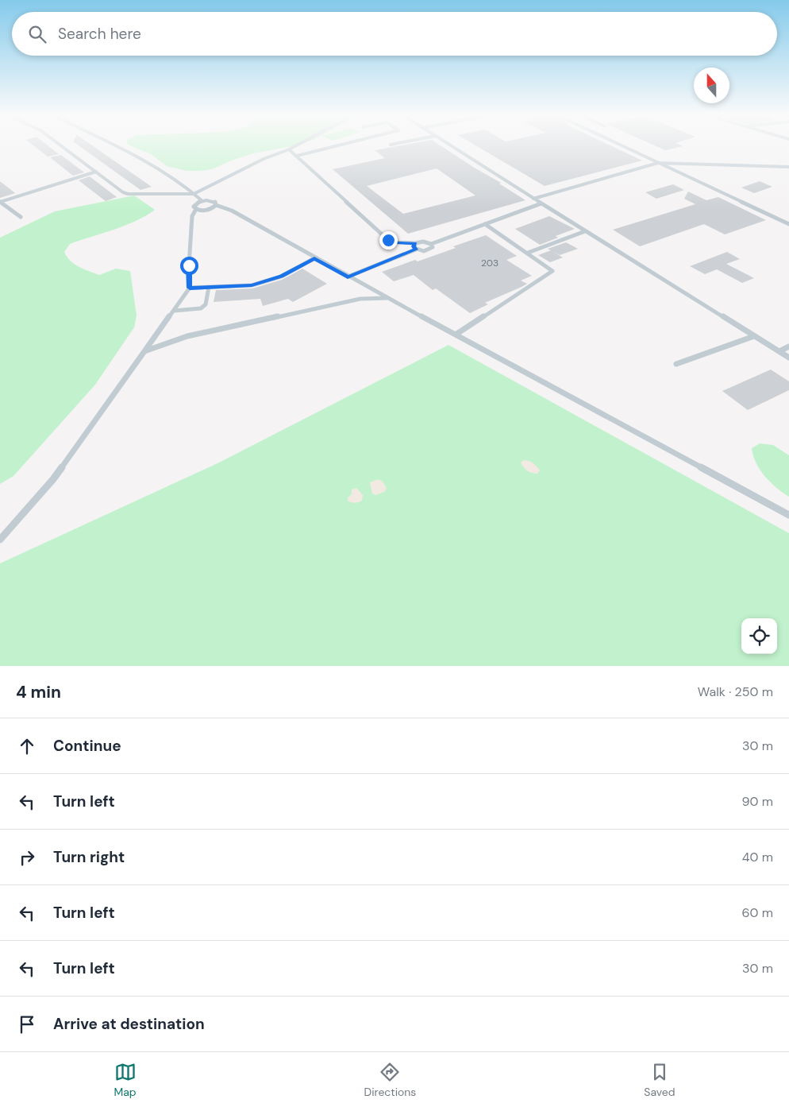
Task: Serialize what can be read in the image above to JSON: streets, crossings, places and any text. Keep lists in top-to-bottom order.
{
  "house_numbers": ["203"],
  "north": "top",
  "page": {
    "search": "Search here",
    "heading": ["4 min", "Walk · 250 m"],
    "list": [
      ["Continue", "30 m"],
      ["Turn left", "90 m"],
      ["Turn right", "40 m"],
      ["Turn left", "60 m"],
      ["Turn left", "30 m"],
      "Arrive at destination"
    ],
    "nav": ["Map", "Directions", "Saved"]
  }
}
